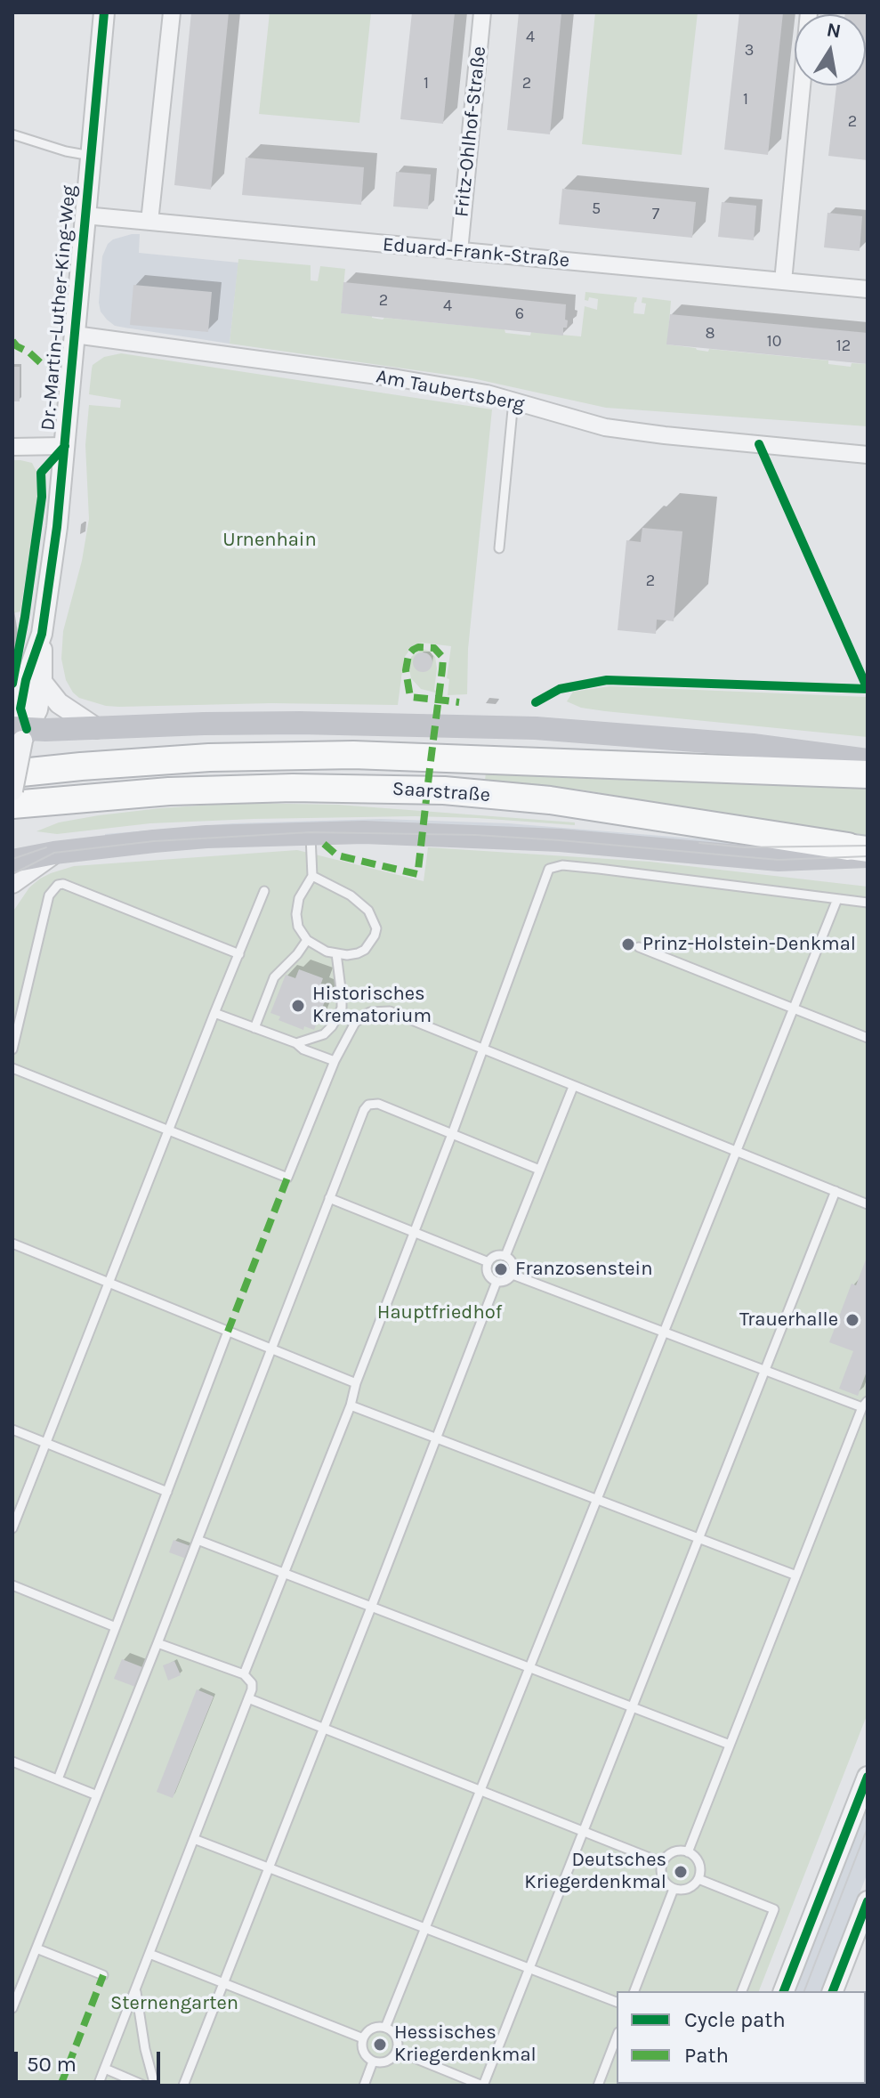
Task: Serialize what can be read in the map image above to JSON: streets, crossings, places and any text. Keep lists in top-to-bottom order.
{
  "streets": {
    "highway": ["Saarstraße"],
    "street": [
      "Fritz-Ohlhof-Straße",
      "Eduard-Frank-Straße",
      "Dr.-Martin-Luther-King-Weg",
      "Am Taubertsberg"
    ]
  },
  "crossings": [
    ["Fritz-Ohlhof-Straße", "Eduard-Frank-Straße"],
    ["Eduard-Frank-Straße", "Dr.-Martin-Luther-King-Weg"],
    ["Dr.-Martin-Luther-King-Weg", "Am Taubertsberg"]
  ],
  "parks": ["Urnenhain", "Hauptfriedhof", "Sternengarten"],
  "places": [
    "Prinz-Holstein-Denkmal",
    "Historisches Krematorium",
    "Franzosenstein",
    "Trauerhalle",
    "Deutsches Kriegerdenkmal",
    "Hessisches Kriegerdenkmal"
  ],
  "house_numbers": [
    "4",
    "3",
    "1",
    "2",
    "1",
    "2",
    "5",
    "7",
    "2",
    "4",
    "6",
    "8",
    "10",
    "12",
    "2"
  ],
  "legend": ["Cycle path", "Path"],
  "scale_bar": "50 m",
  "north": "top"
}
